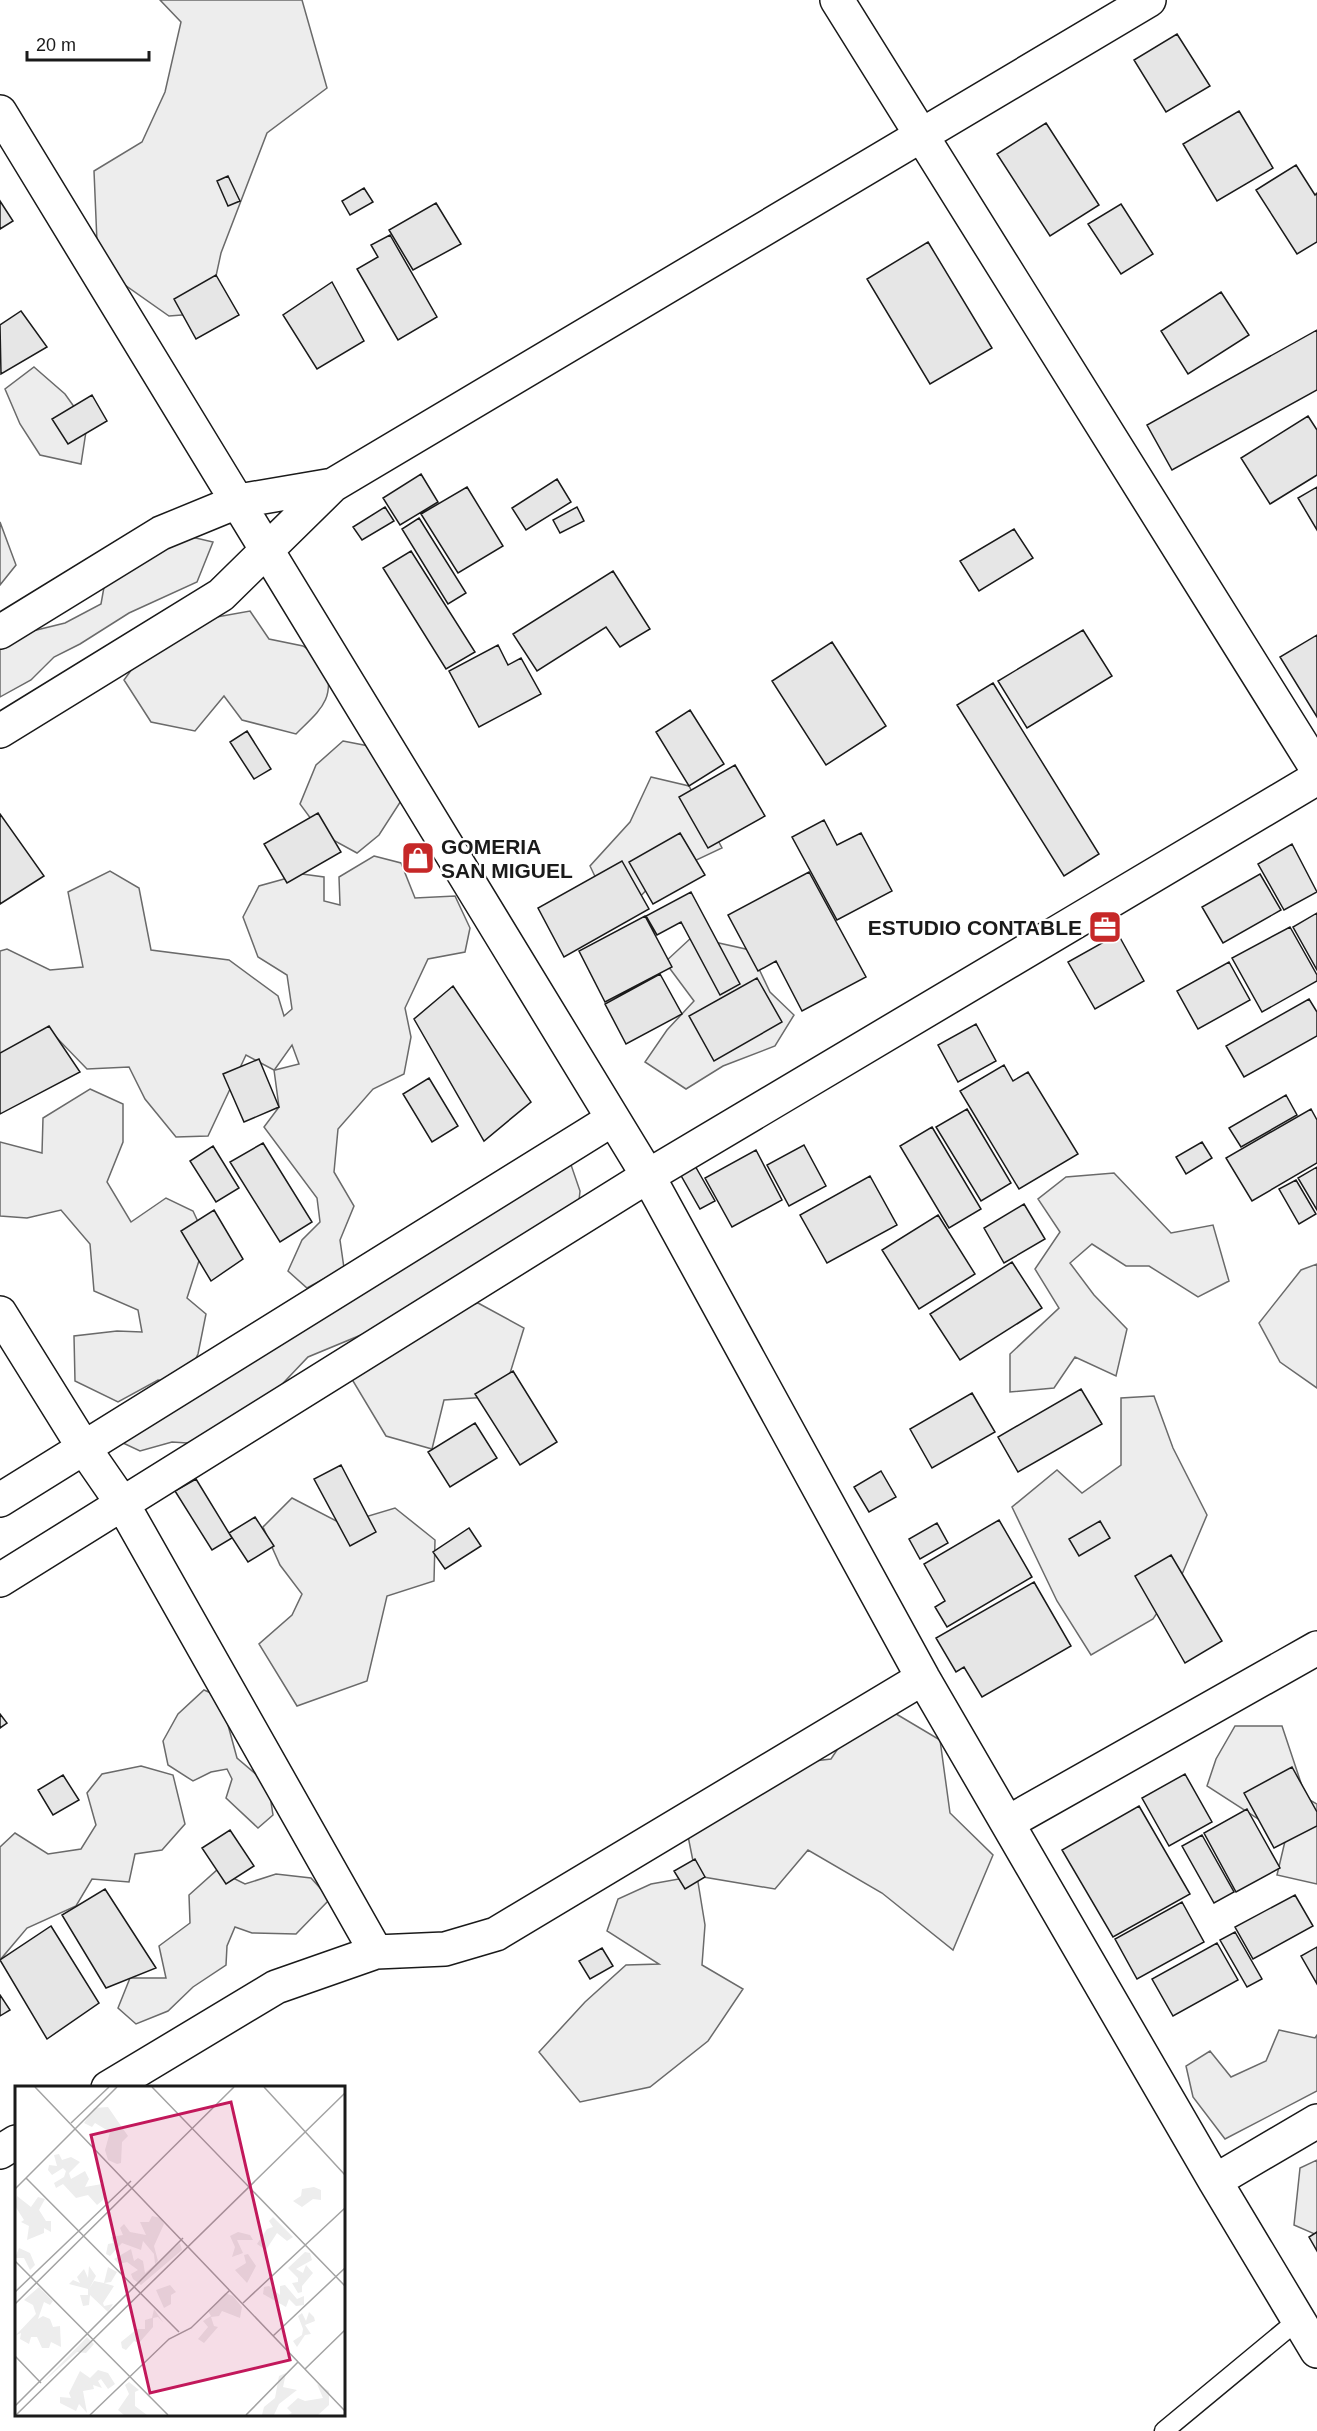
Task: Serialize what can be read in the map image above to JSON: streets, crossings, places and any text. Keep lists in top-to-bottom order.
{
  "places": {
    "shop": ["GOMERIA SAN MIGUEL"],
    "office": ["ESTUDIO CONTABLE"]
  },
  "scale_bar": "20 m"
}
